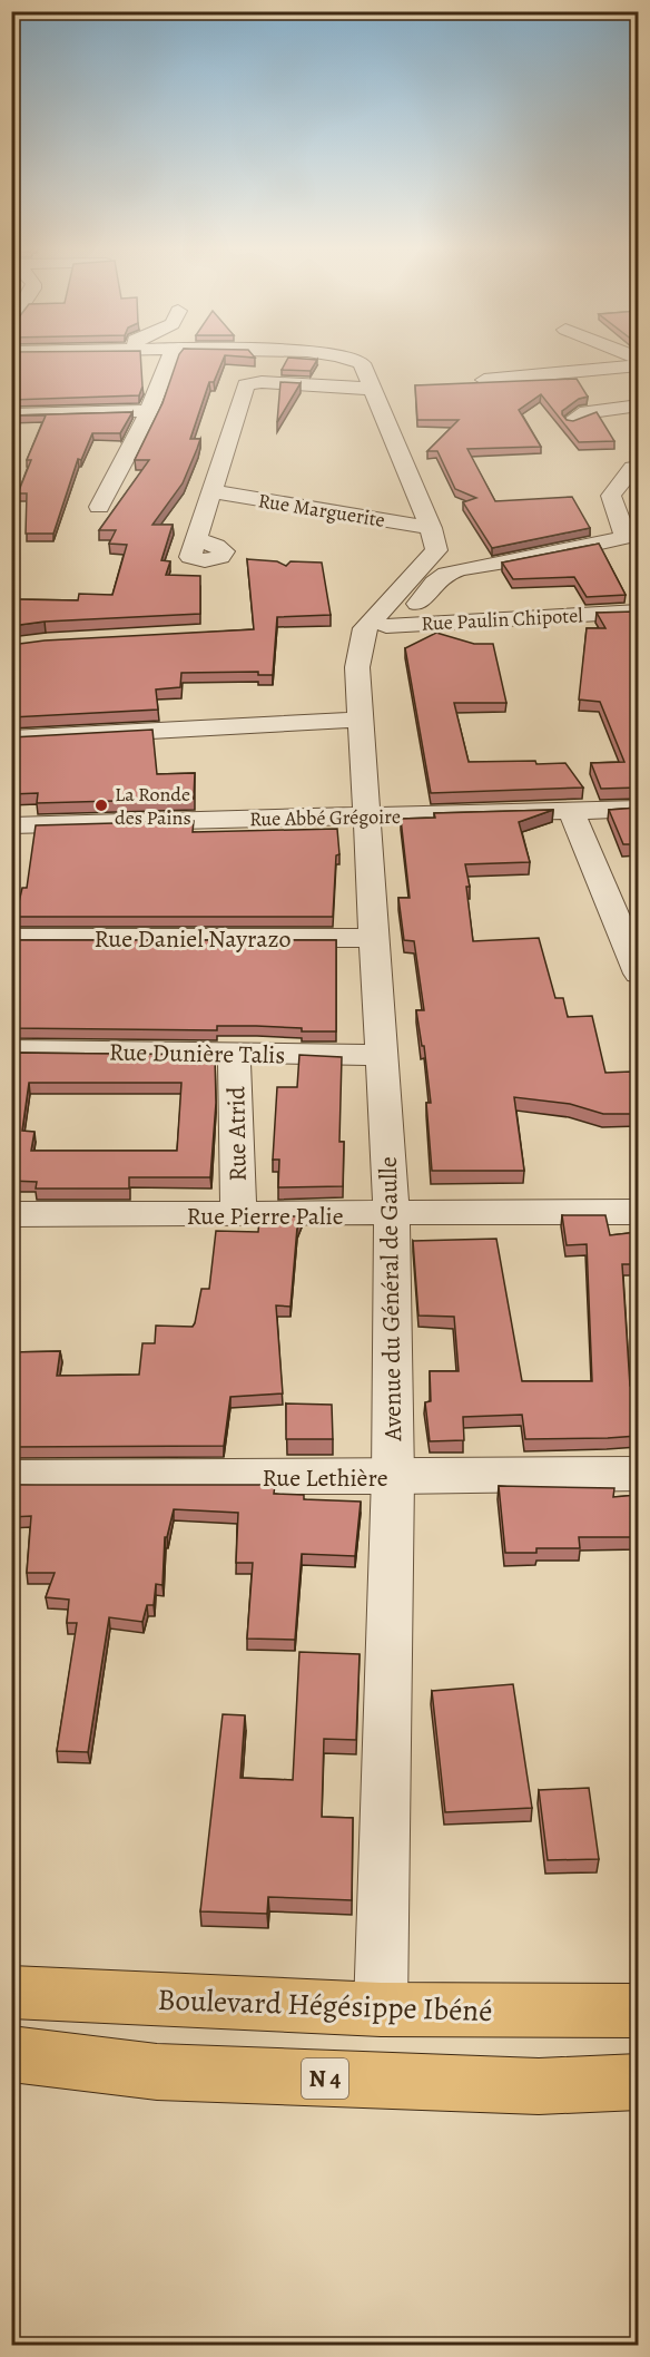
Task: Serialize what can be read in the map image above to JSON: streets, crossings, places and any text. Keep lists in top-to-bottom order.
{
  "streets": {
    "main road": ["Boulevard Hégésippe Ibéné", "N 4"],
    "street": [
      "Rue Marguerite",
      "Rue Paulin Chipotel",
      "Rue Abbé Grégoire",
      "Rue Daniel Nayrazo",
      "Rue Dunière Talis",
      "Rue Atrid",
      "Rue Pierre Palie",
      "Avenue du Général de Gaulle",
      "Rue Lethière"
    ]
  },
  "crossings": [
    ["Rue Paulin Chipotel", "Avenue du Général de Gaulle"],
    ["Rue Abbé Grégoire", "Avenue du Général de Gaulle"],
    ["Rue Daniel Nayrazo", "Avenue du Général de Gaulle"],
    ["Rue Dunière Talis", "Rue Atrid"],
    ["Rue Dunière Talis", "Avenue du Général de Gaulle"],
    ["Rue Atrid", "Rue Pierre Palie"],
    ["Rue Pierre Palie", "Avenue du Général de Gaulle"],
    ["Avenue du Général de Gaulle", "Rue Lethière"],
    ["Avenue du Général de Gaulle", "Boulevard Hégésippe Ibéné"]
  ],
  "places": ["La Ronde des Pains"]
}
